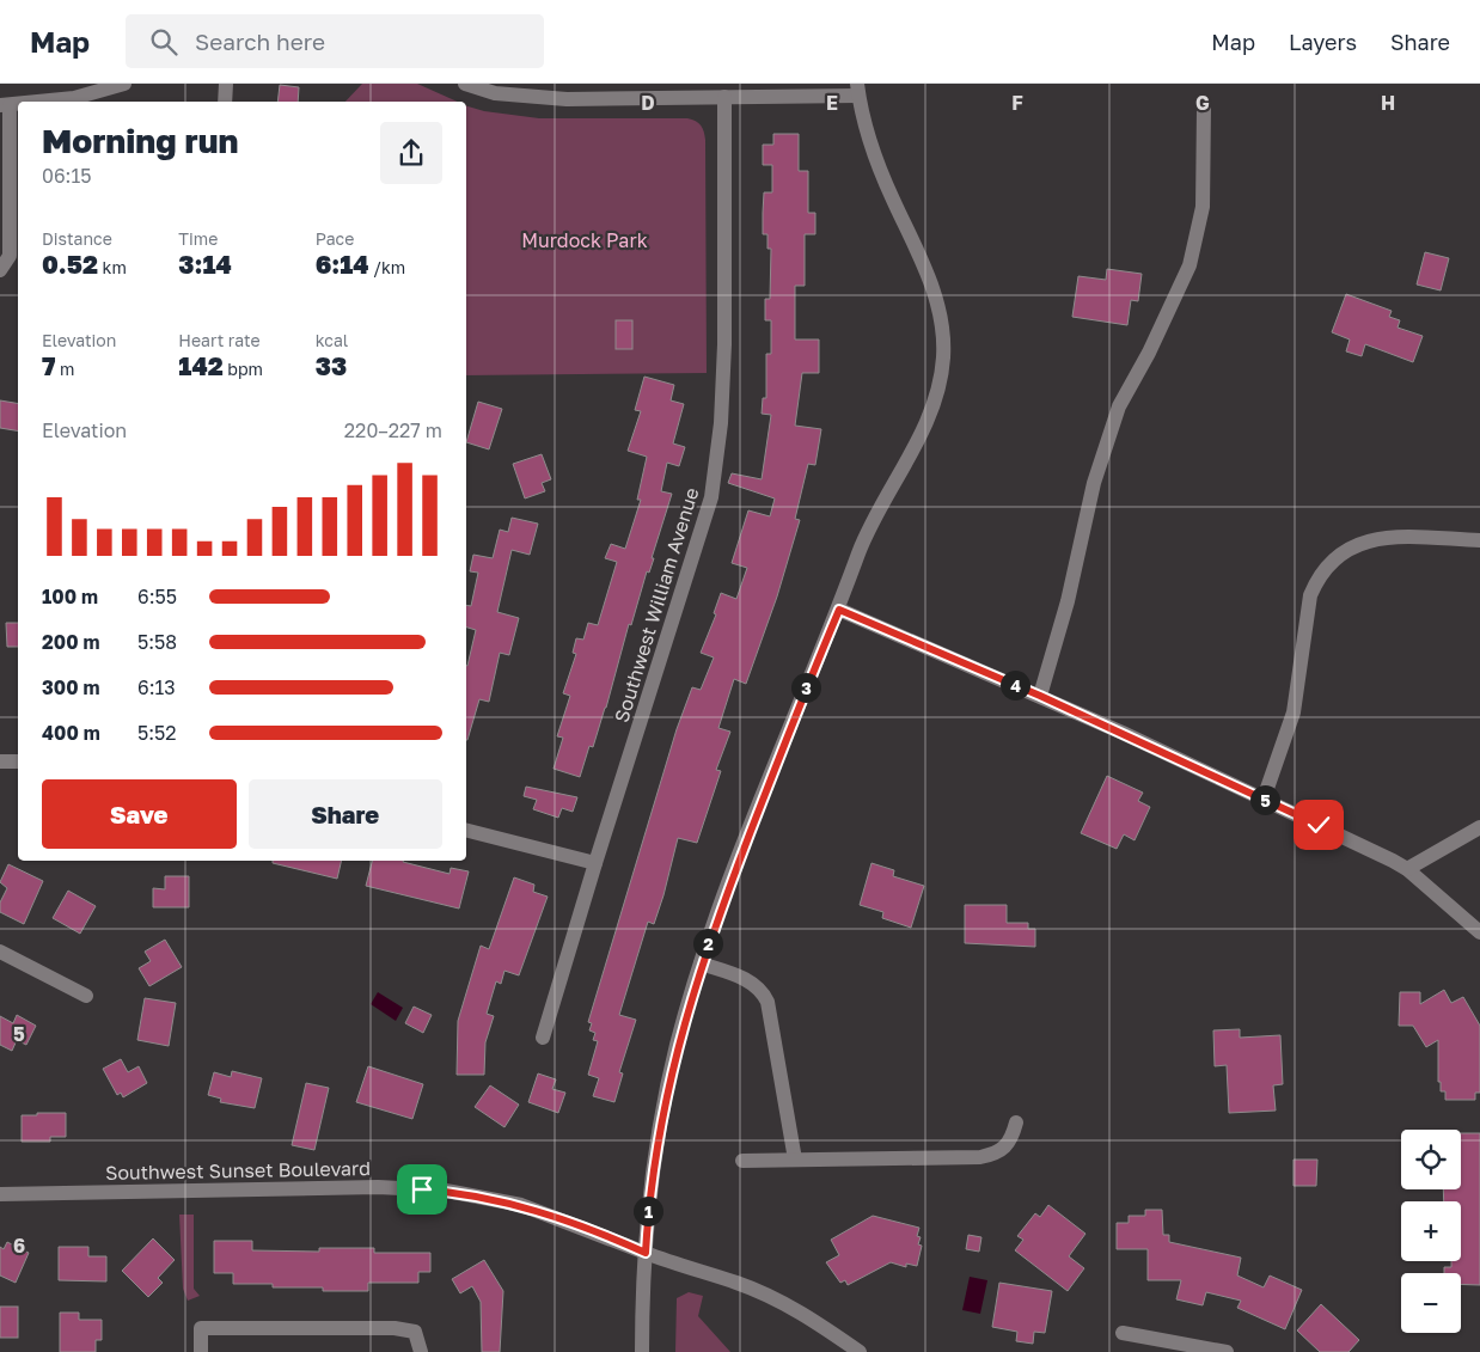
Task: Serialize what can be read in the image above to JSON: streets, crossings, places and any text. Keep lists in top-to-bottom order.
{
  "streets": {
    "street": ["Southwest William Avenue", "Southwest Sunset Boulevard"]
  },
  "parks": ["Murdock Park"],
  "page": {
    "header": "Map",
    "search": "Search here",
    "nav": ["Map", "Layers", "Share"],
    "heading": ["Morning run", "06:15"],
    "stats": [
      ["Distance", "0.52 km"],
      ["Time", "3:14"],
      ["Pace", "6:14 /km"],
      ["Elevation", "7 m"],
      ["Heart rate", "142 bpm"],
      ["kcal", "33"]
    ],
    "chart": ["Elevation", "220–227 m"],
    "list": [
      {
        "name": "100 m",
        "note": "6:55"
      },
      {
        "name": "200 m",
        "note": "5:58"
      },
      {
        "name": "300 m",
        "note": "6:13"
      },
      {
        "name": "400 m",
        "note": "5:52"
      }
    ],
    "pins": [
      "4",
      "3",
      "5",
      "2",
      "1"
    ],
    "buttons": ["Save", "Share"],
    "map_buttons": ["+", "−"]
  },
  "grid": {
    "columns": [
      "D",
      "E",
      "F",
      "G",
      "H"
    ],
    "rows": ["5", "6"]
  }
}
